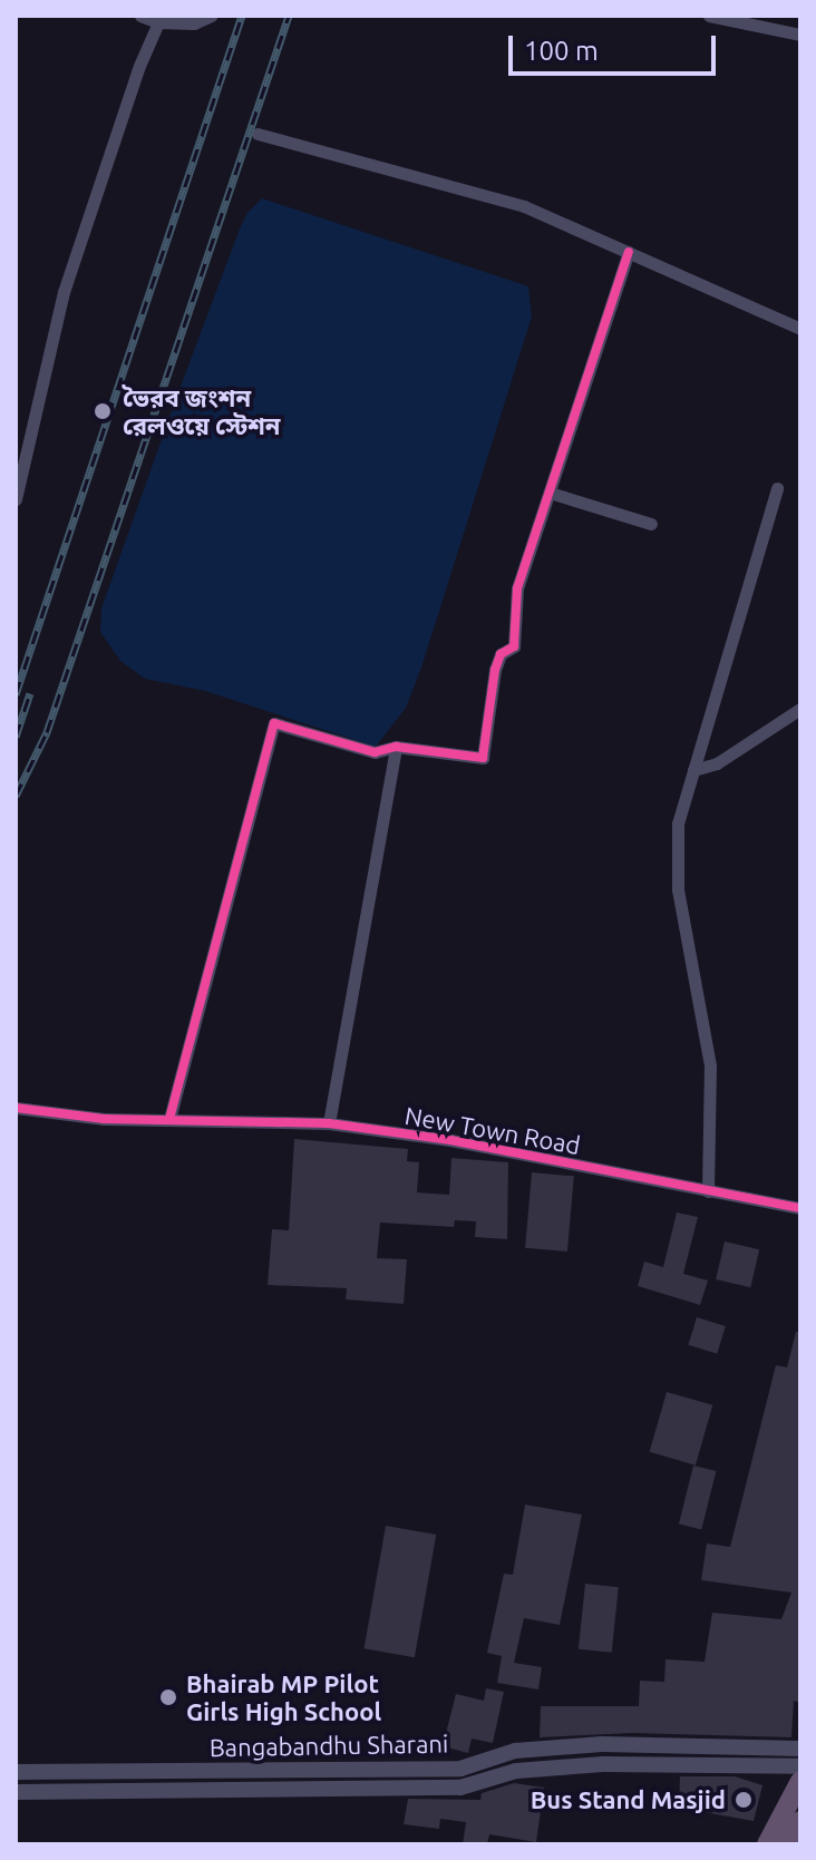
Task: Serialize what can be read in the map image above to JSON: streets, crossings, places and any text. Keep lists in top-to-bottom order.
{
  "streets": {
    "street": ["New Town Road", "Bangabandhu Sharani"]
  },
  "places": ["ভৈরব জংশন রেলওয়ে স্টেশন", "Bhairab MP Pilot Girls High School", "Bus Stand Masjid"],
  "scale_bar": "100 m"
}
